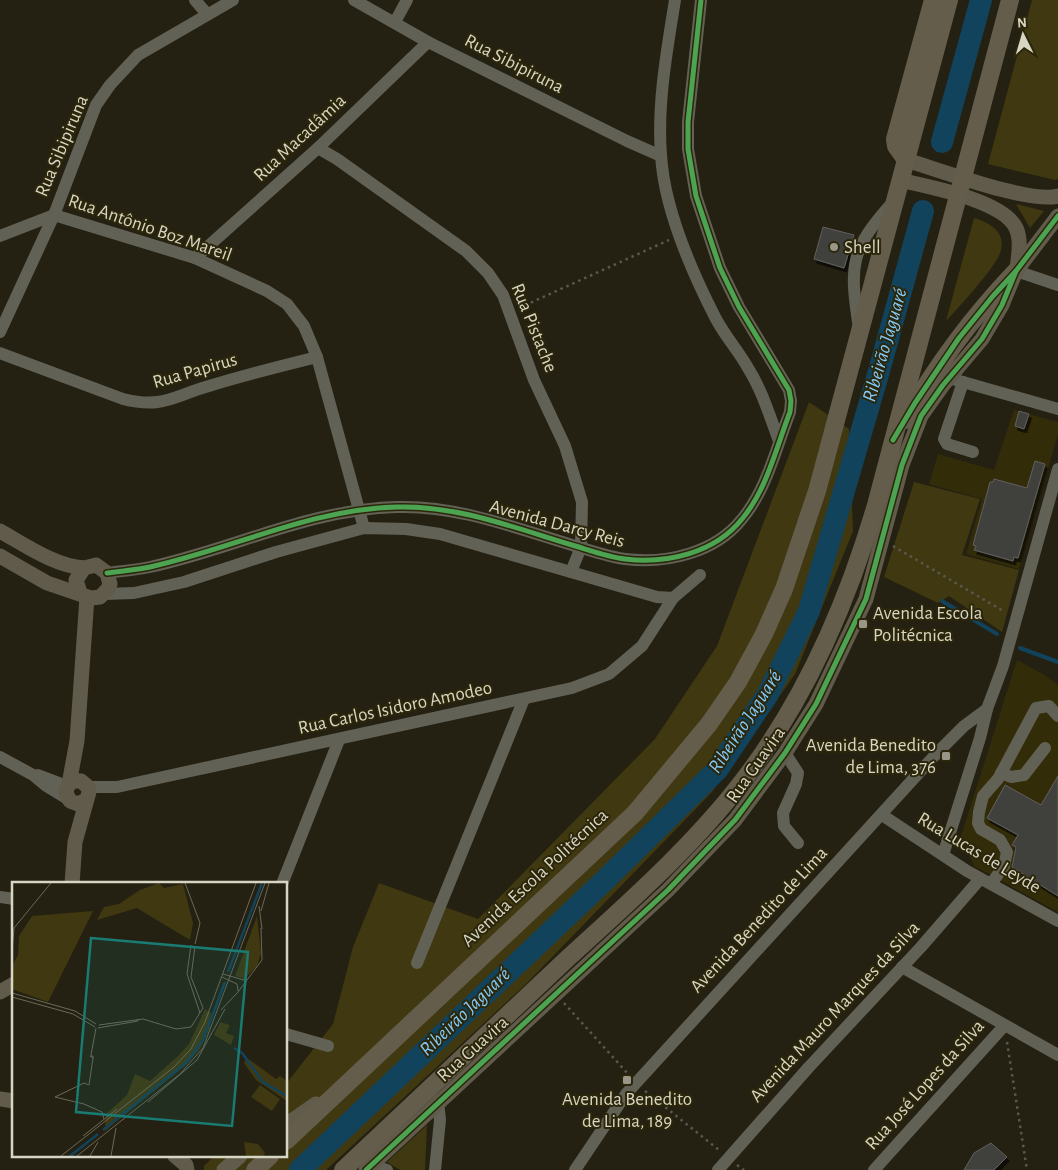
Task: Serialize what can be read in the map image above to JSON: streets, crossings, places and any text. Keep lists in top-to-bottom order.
{
  "streets": {
    "highway": ["Avenida Escola Politécnica"],
    "main road": ["Rua Guavira"],
    "street": [
      "Rua Sibipiruna",
      "Rua Macadâmia",
      "Rua Antônio Boz Mareil",
      "Rua Pistache",
      "Rua Papirus",
      "Avenida Darcy Reis",
      "Rua Carlos Isidoro Amodeo",
      "Rua Lucas de Leyde",
      "Avenida Benedito de Lima",
      "Avenida Mauro Marques da Silva",
      "Rua José Lopes da Silva"
    ]
  },
  "crossings": [
    ["Rua Sibipiruna", "Rua Macadâmia"],
    ["Rua Sibipiruna", "Rua Antônio Boz Mareil"],
    ["Rua Macadâmia", "Rua Antônio Boz Mareil"],
    ["Rua Macadâmia", "Rua Pistache"],
    ["Rua Antônio Boz Mareil", "Rua Papirus"],
    ["Rua Antônio Boz Mareil", "Avenida Darcy Reis"],
    ["Rua Pistache", "Avenida Darcy Reis"],
    ["Rua Lucas de Leyde", "Avenida Benedito de Lima"],
    ["Rua Lucas de Leyde", "Avenida Mauro Marques da Silva"]
  ],
  "water": ["Ribeirão Jaguaré"],
  "places": {
    "other": ["Shell"],
    "transit": ["Avenida Escola Politécnica", "Avenida Benedito de Lima, 376", "Avenida Benedito de Lima, 189"]
  },
  "north": "top"
}
